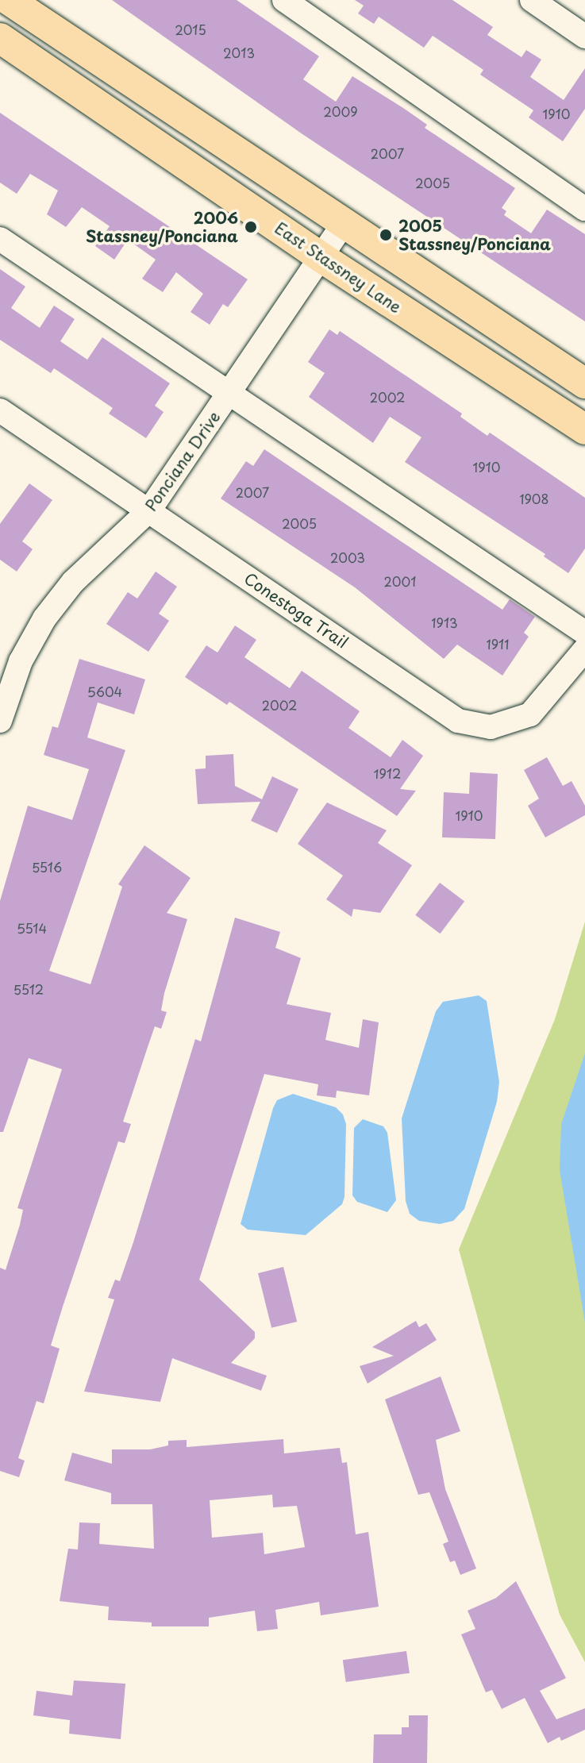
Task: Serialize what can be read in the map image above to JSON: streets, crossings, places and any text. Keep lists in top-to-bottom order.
{
  "streets": {
    "main road": ["East Stassney Lane"],
    "street": ["Ponciana Drive", "Conestoga Trail"]
  },
  "crossings": [
    ["East Stassney Lane", "Ponciana Drive"],
    ["Ponciana Drive", "Conestoga Trail"]
  ],
  "places": ["2006 Stassney/Ponciana", "2005 Stassney/Ponciana"],
  "house_numbers": [
    "2015",
    "2013",
    "2009",
    "1910",
    "2007",
    "2005",
    "2002",
    "1910",
    "2007",
    "1908",
    "2005",
    "2003",
    "2001",
    "1913",
    "1911",
    "5604",
    "2002",
    "1912",
    "1910",
    "5516",
    "5514",
    "5512"
  ]
}
